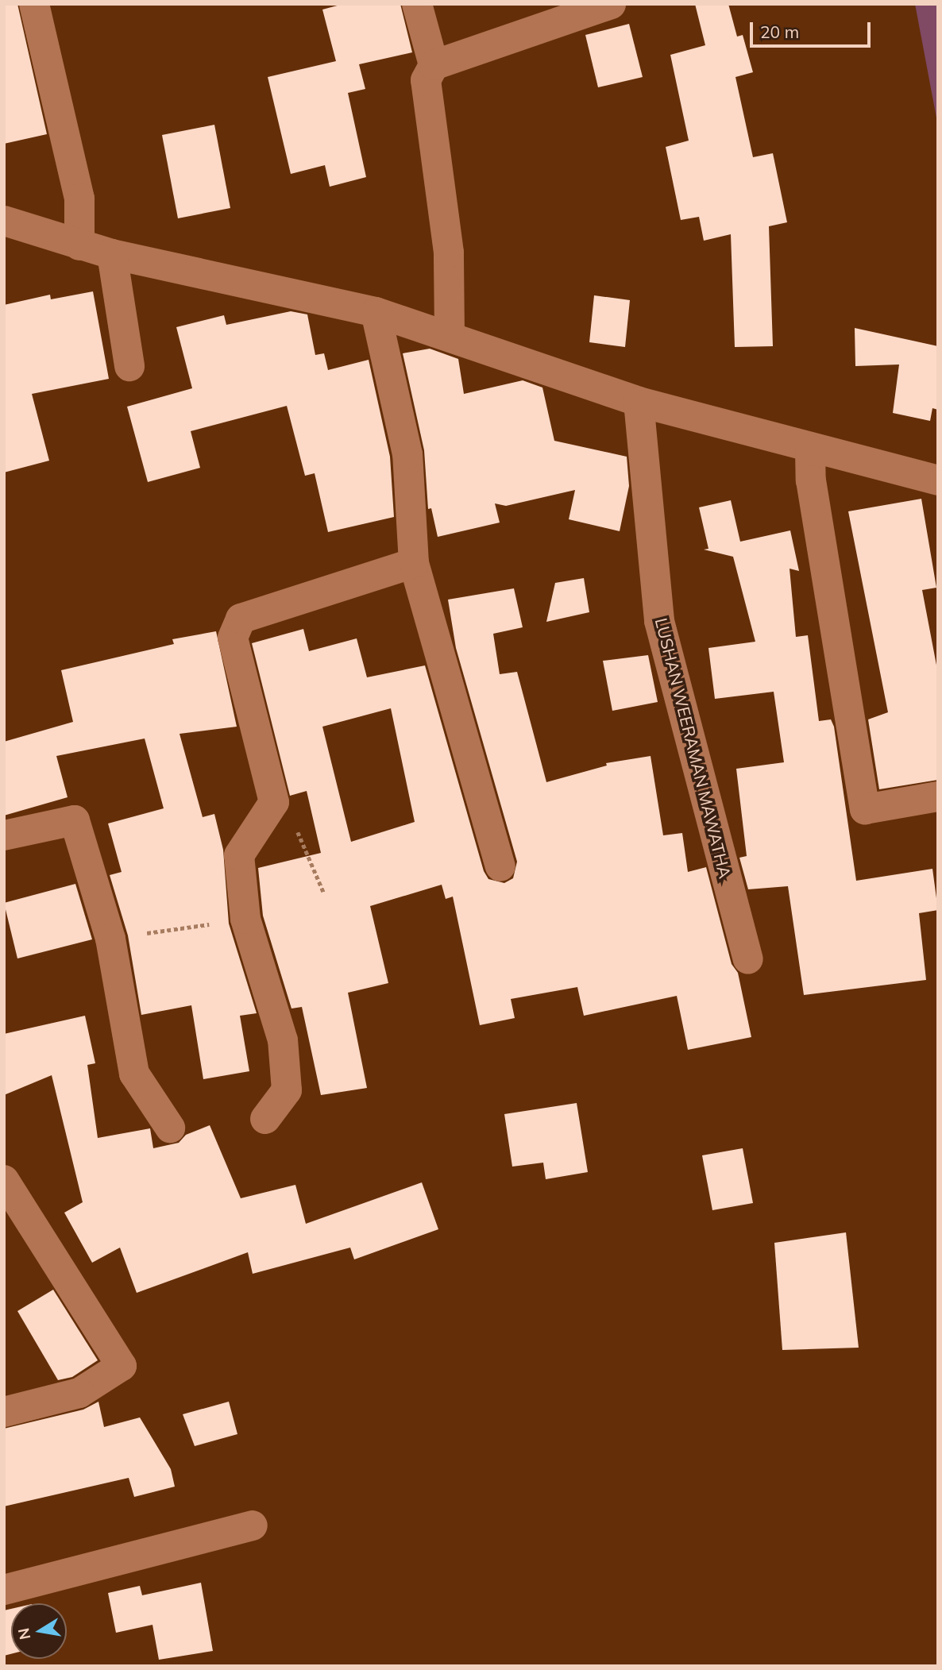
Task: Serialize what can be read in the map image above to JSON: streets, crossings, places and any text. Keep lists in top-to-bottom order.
{
  "streets": {
    "street": ["LUSHAN WEERAMAN MAWATHA"]
  },
  "scale_bar": "20 m",
  "north": "left"
}
